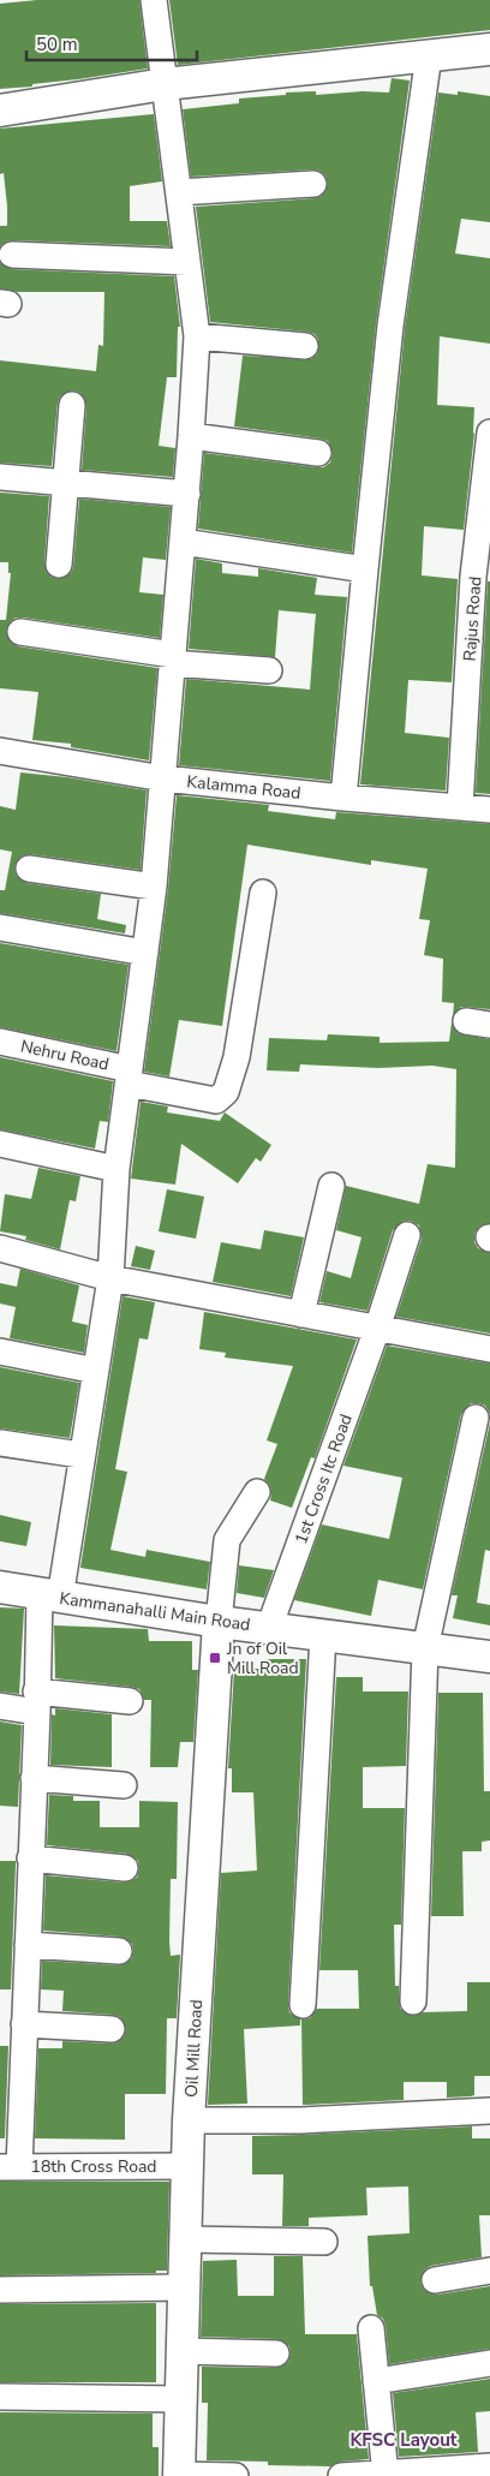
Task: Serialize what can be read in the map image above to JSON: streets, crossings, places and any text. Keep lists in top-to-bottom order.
{
  "streets": {
    "street": [
      "Rajus Road",
      "Kalamma Road",
      "Nehru Road",
      "1st Cross Itc Road",
      "Kammanahalli Main Road",
      "Oil Mill Road",
      "18th Cross Road"
    ]
  },
  "crossings": [
    ["Rajus Road", "Kalamma Road"],
    ["1st Cross Itc Road", "Kammanahalli Main Road"],
    ["Kammanahalli Main Road", "Oil Mill Road"],
    ["Oil Mill Road", "18th Cross Road"]
  ],
  "districts": ["KFSC Layout"],
  "places": {
    "transit": ["Jn of Oil Mill Road"]
  },
  "scale_bar": "50 m"
}
